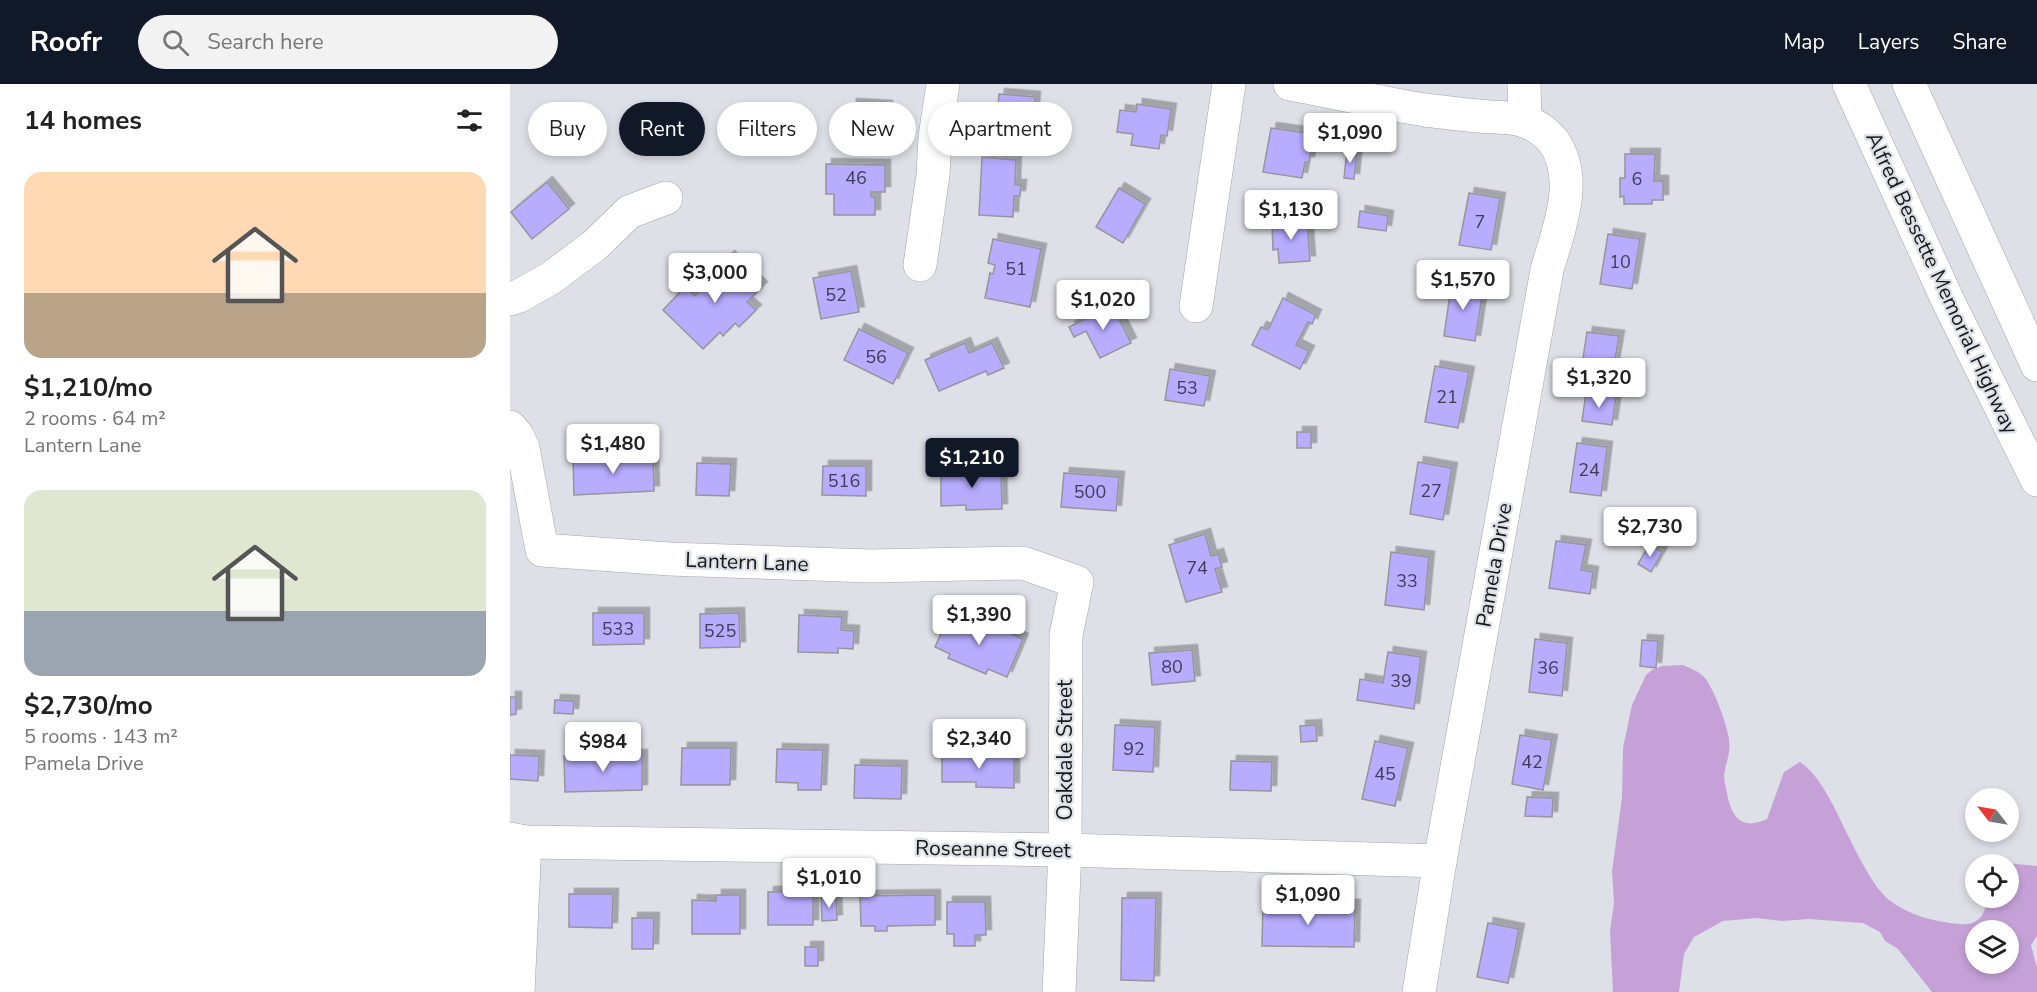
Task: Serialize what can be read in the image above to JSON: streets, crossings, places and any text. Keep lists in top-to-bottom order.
{
  "streets": {
    "main road": [
      "Alfred Bessette Memorial Highway",
      "Lantern Lane",
      "Pamela Drive",
      "Oakdale Street",
      "Roseanne Street"
    ]
  },
  "crossings": [
    ["Lantern Lane", "Oakdale Street"],
    ["Pamela Drive", "Roseanne Street"],
    ["Oakdale Street", "Roseanne Street"]
  ],
  "house_numbers": [
    "46",
    "6",
    "7",
    "10",
    "51",
    "52",
    "56",
    "53",
    "21",
    "24",
    "516",
    "27",
    "500",
    "74",
    "33",
    "533",
    "525",
    "80",
    "36",
    "39",
    "92",
    "42",
    "45"
  ],
  "north": "top left",
  "page": {
    "header": "Roofr",
    "search": "Search here",
    "nav": ["Map", "Layers", "Share"],
    "heading": "14 homes",
    "chip": [
      "Buy",
      "Rent",
      "Filters",
      "New",
      "Apartment"
    ],
    "price": [
      "$1,090",
      "$1,130",
      "$3,000",
      "$1,570",
      "$1,020",
      "$1,320",
      "$1,480",
      "$1,210",
      "$2,730",
      "$1,390",
      "$2,340",
      "$984",
      "$1,010",
      "$1,090"
    ],
    "list": [
      {
        "name": "$1,210/mo",
        "note": "2 rooms · 64 m² · Lantern Lane"
      },
      {
        "name": "$2,730/mo",
        "note": "5 rooms · 143 m² · Pamela Drive"
      }
    ]
  }
}
